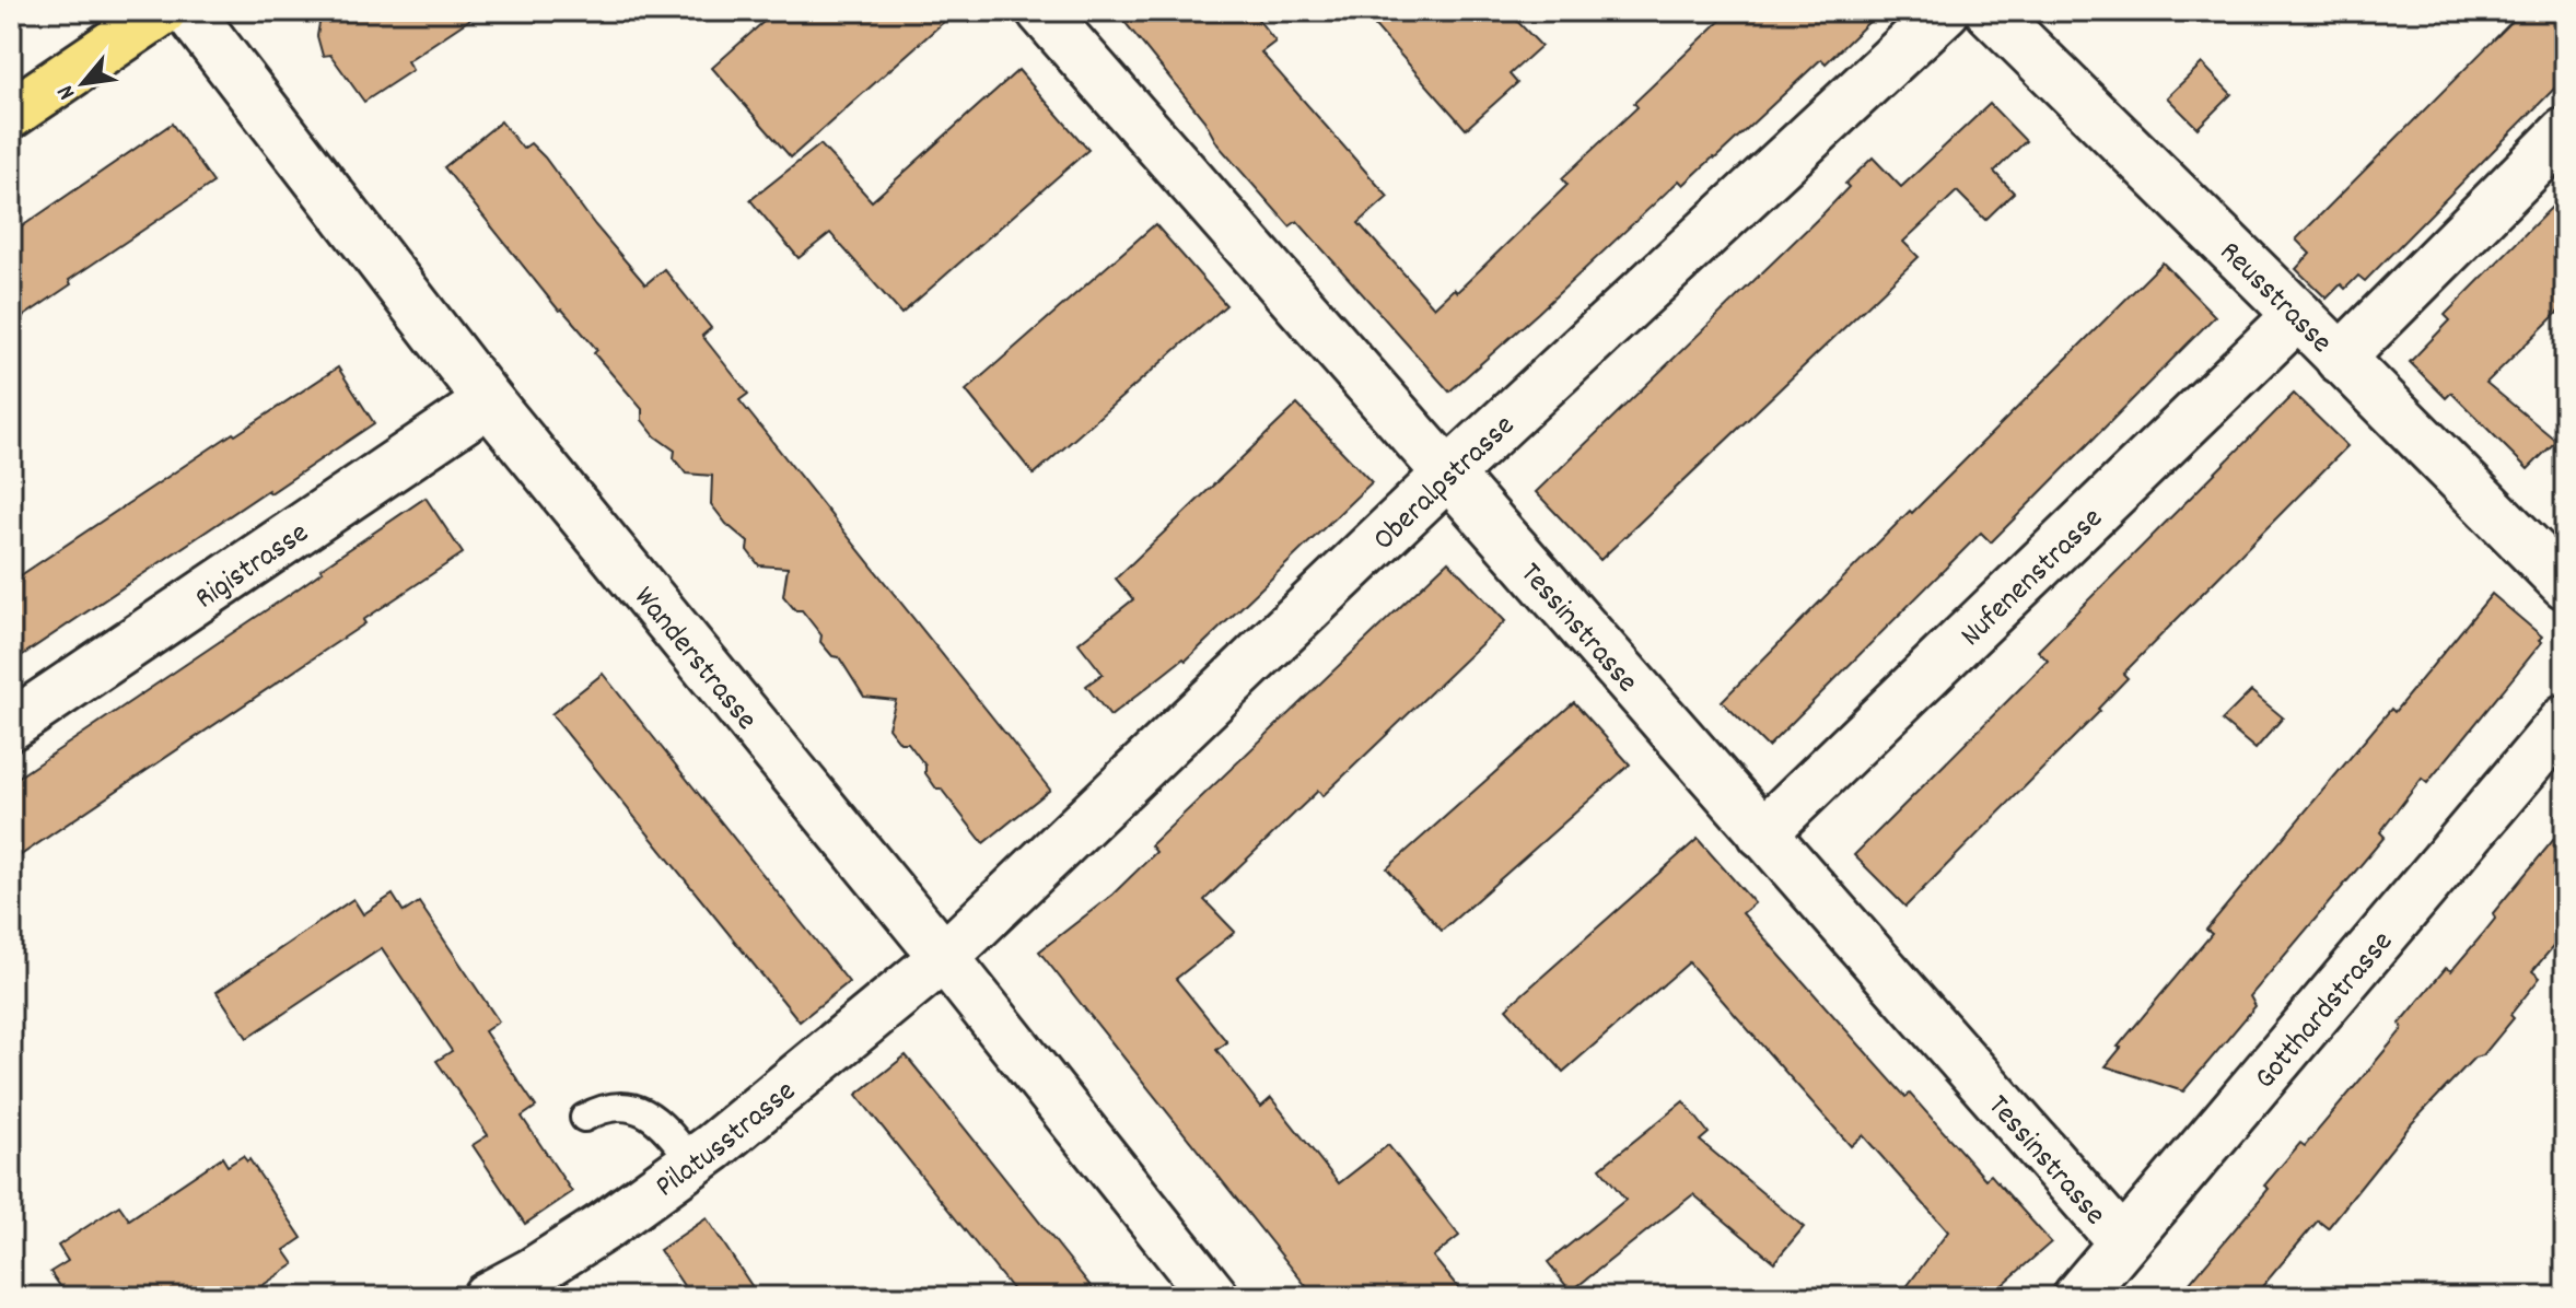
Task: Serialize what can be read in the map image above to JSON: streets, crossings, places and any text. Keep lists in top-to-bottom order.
{
  "streets": {
    "street": [
      "Reusstrasse",
      "Oberalpstrasse",
      "Rigistrasse",
      "Nufenenstrasse",
      "Tessinstrasse",
      "Wanderstrasse",
      "Gotthardstrasse",
      "Pilatusstrasse"
    ]
  },
  "crossings": [
    ["Reusstrasse", "Nufenenstrasse"],
    ["Oberalpstrasse", "Tessinstrasse"],
    ["Oberalpstrasse", "Wanderstrasse"],
    ["Oberalpstrasse", "Pilatusstrasse"],
    ["Rigistrasse", "Wanderstrasse"],
    ["Nufenenstrasse", "Tessinstrasse"],
    ["Tessinstrasse", "Gotthardstrasse"],
    ["Wanderstrasse", "Pilatusstrasse"]
  ],
  "north": "bottom left"
}
